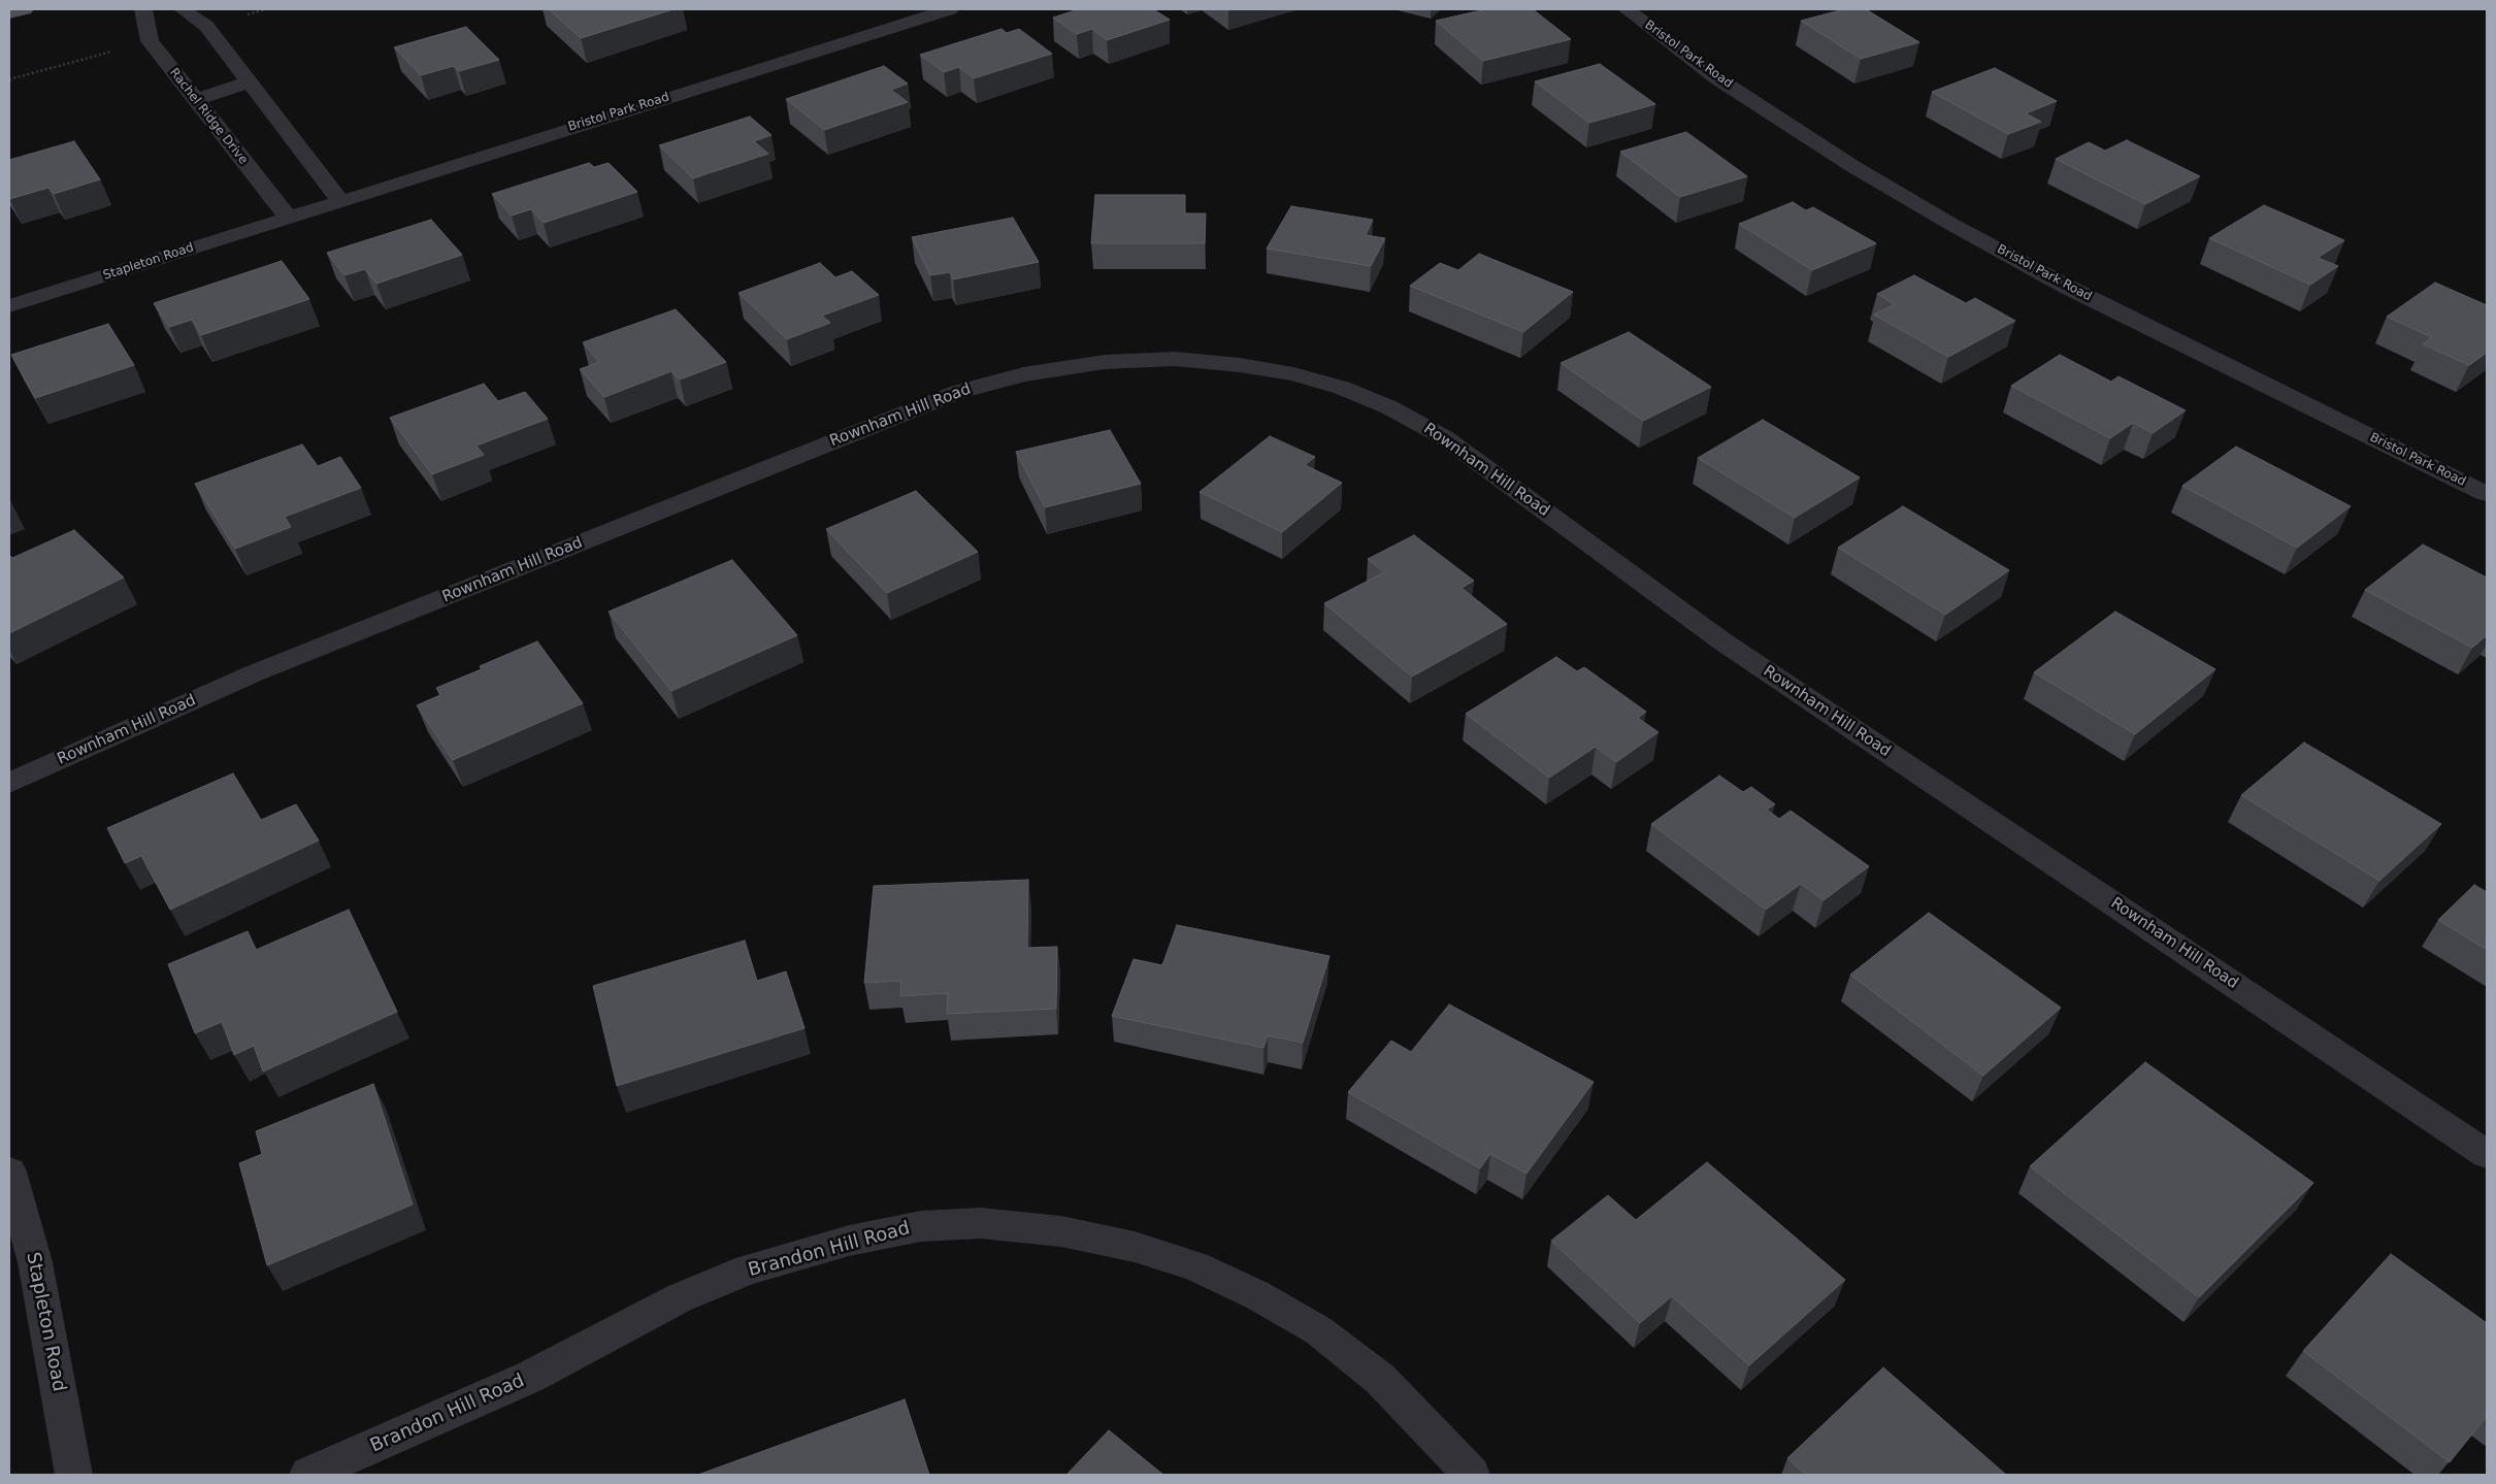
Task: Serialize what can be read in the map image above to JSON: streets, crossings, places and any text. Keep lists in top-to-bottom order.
{
  "streets": {
    "street": [
      "Bristol Park Road",
      "Rachel Ridge Drive",
      "Stapleton Road",
      "Rownham Hill Road",
      "Brandon Hill Road"
    ]
  },
  "crossings": [
    ["Bristol Park Road", "Rachel Ridge Drive"],
    ["Bristol Park Road", "Stapleton Road"],
    ["Rachel Ridge Drive", "Stapleton Road"]
  ]
}
